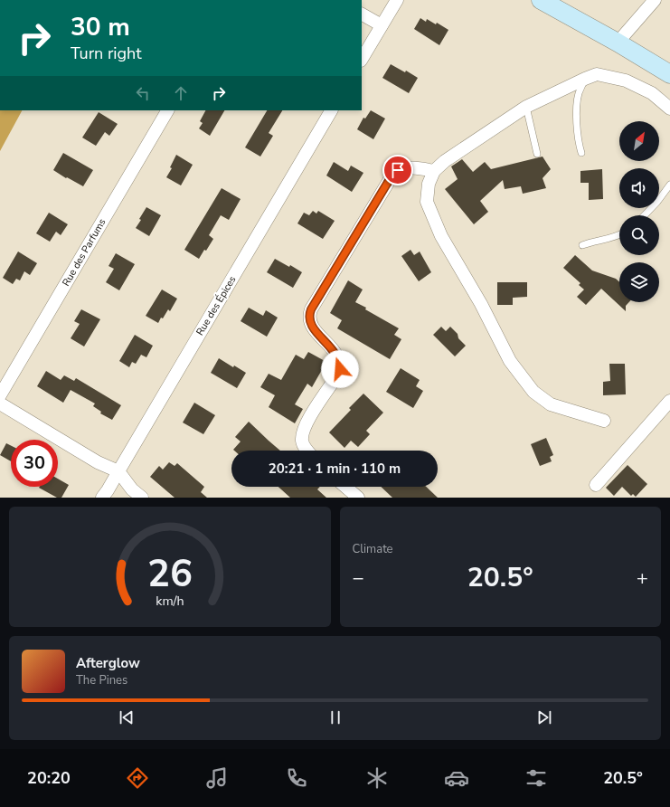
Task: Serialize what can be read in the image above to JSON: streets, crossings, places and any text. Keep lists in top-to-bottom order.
{
  "streets": {
    "street": ["Rue des Parfums", "Rue des Épices"]
  },
  "north": "top right",
  "page": {
    "turn": ["30 m", "Turn right"],
    "limit": "30",
    "trip": "20:21 · 1 min · 110 m",
    "tile": "Climate",
    "heat": ["−", "20.5°", "+"],
    "song": ["Afterglow", "The Pines"],
    "tabs": ["20:20", "20.5°"],
    "gauge": ["26", "km/h"]
  }
}
